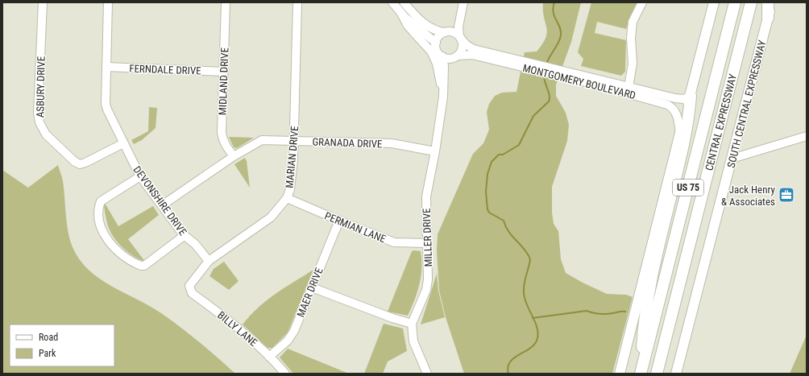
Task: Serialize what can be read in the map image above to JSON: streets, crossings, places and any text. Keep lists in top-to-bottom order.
{
  "streets": {
    "highway": ["CENTRAL EXPRESSWAY", "US 75"],
    "main road": ["SOUTH CENTRAL EXPRESSWAY"],
    "street": [
      "FERNDALE DRIVE",
      "MIDLAND DRIVE",
      "MONTGOMERY BOULEVARD",
      "ASBURY DRIVE",
      "GRANADA DRIVE",
      "MARIAN DRIVE",
      "DEVONSHIRE DRIVE",
      "PERMIAN LANE",
      "MILLER DRIVE",
      "MAER DRIVE",
      "BILLY LANE"
    ]
  },
  "crossings": [
    ["FERNDALE DRIVE", "MIDLAND DRIVE"],
    ["FERNDALE DRIVE", "DEVONSHIRE DRIVE"],
    ["MIDLAND DRIVE", "GRANADA DRIVE"],
    ["MONTGOMERY BOULEVARD", "MILLER DRIVE"],
    ["ASBURY DRIVE", "DEVONSHIRE DRIVE"],
    ["GRANADA DRIVE", "MARIAN DRIVE"],
    ["GRANADA DRIVE", "DEVONSHIRE DRIVE"],
    ["GRANADA DRIVE", "MILLER DRIVE"],
    ["MARIAN DRIVE", "DEVONSHIRE DRIVE"],
    ["MARIAN DRIVE", "PERMIAN LANE"],
    ["MARIAN DRIVE", "BILLY LANE"],
    ["PERMIAN LANE", "MILLER DRIVE"],
    ["PERMIAN LANE", "MAER DRIVE"],
    ["MAER DRIVE", "BILLY LANE"]
  ],
  "places": {
    "office": ["Jack Henry & Associates"]
  },
  "legend": ["Road", "Park"]
}
